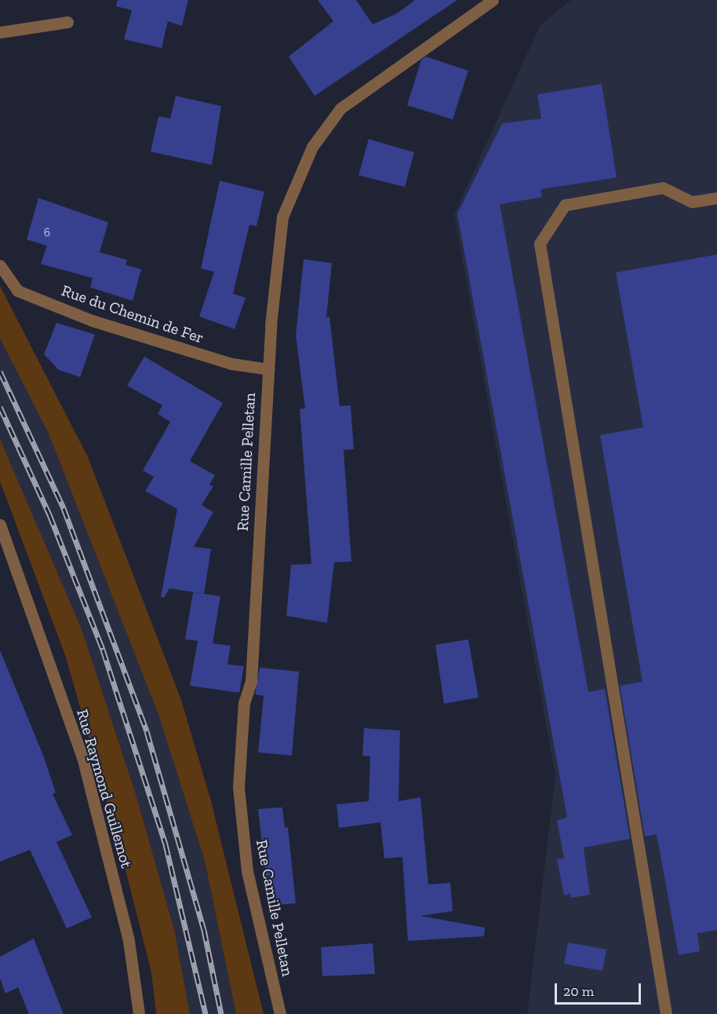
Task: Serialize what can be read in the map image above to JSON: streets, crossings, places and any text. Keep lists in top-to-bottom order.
{
  "streets": {
    "street": ["Rue du Chemin de Fer", "Rue Camille Pelletan", "Rue Raymond Guillemot"]
  },
  "crossings": [
    ["Rue du Chemin de Fer", "Rue Camille Pelletan"]
  ],
  "house_numbers": ["6"],
  "scale_bar": "20 m"
}
